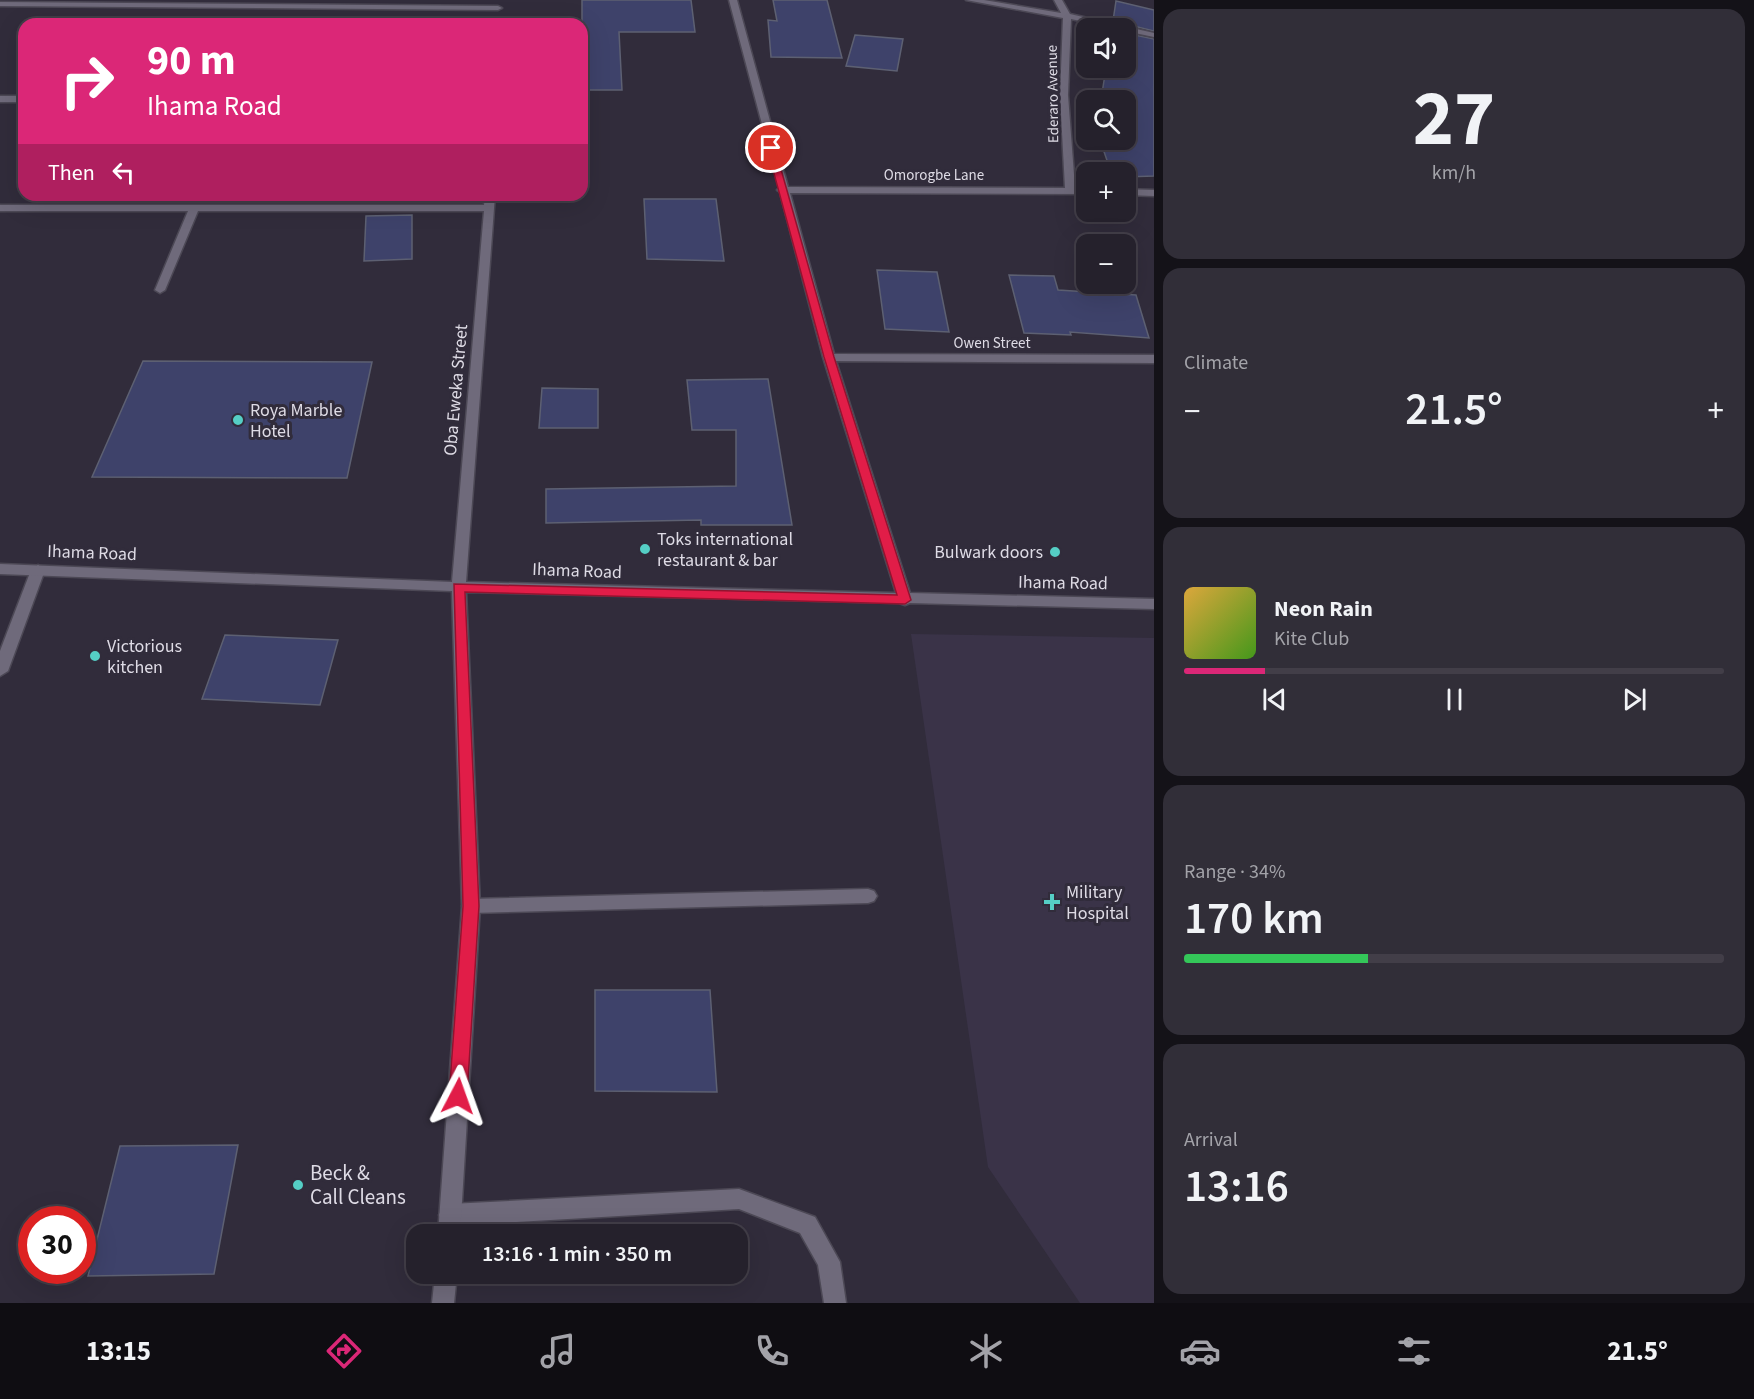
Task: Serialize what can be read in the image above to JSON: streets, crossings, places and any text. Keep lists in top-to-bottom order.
{
  "streets": {
    "street": [
      "Ederaro Avenue",
      "Omorogbe Lane",
      "Owen Street",
      "Oba Eweka Street",
      "Ihama Road"
    ]
  },
  "crossings": [
    ["Ederaro Avenue", "Omorogbe Lane"],
    ["Oba Eweka Street", "Ihama Road"]
  ],
  "places": {
    "other": [
      "Roya Marble Hotel",
      "Toks international restaurant & bar",
      "Bulwark doors",
      "Victorious kitchen",
      "Beck & Call Cleans"
    ],
    "health": ["Military Hospital"]
  },
  "page": {
    "tile": [
      ["27", "km/h"],
      "Climate",
      ["Range · 34%", "170 km"],
      ["Arrival", "13:16"]
    ],
    "map_buttons": ["+", "−"],
    "turn": ["90 m", "Ihama Road"],
    "then": "Then",
    "heat": ["−", "21.5°", "+"],
    "song": ["Neon Rain", "Kite Club"],
    "limit": "30",
    "trip": "13:16 · 1 min · 350 m",
    "tabs": ["13:15", "21.5°"]
  }
}
